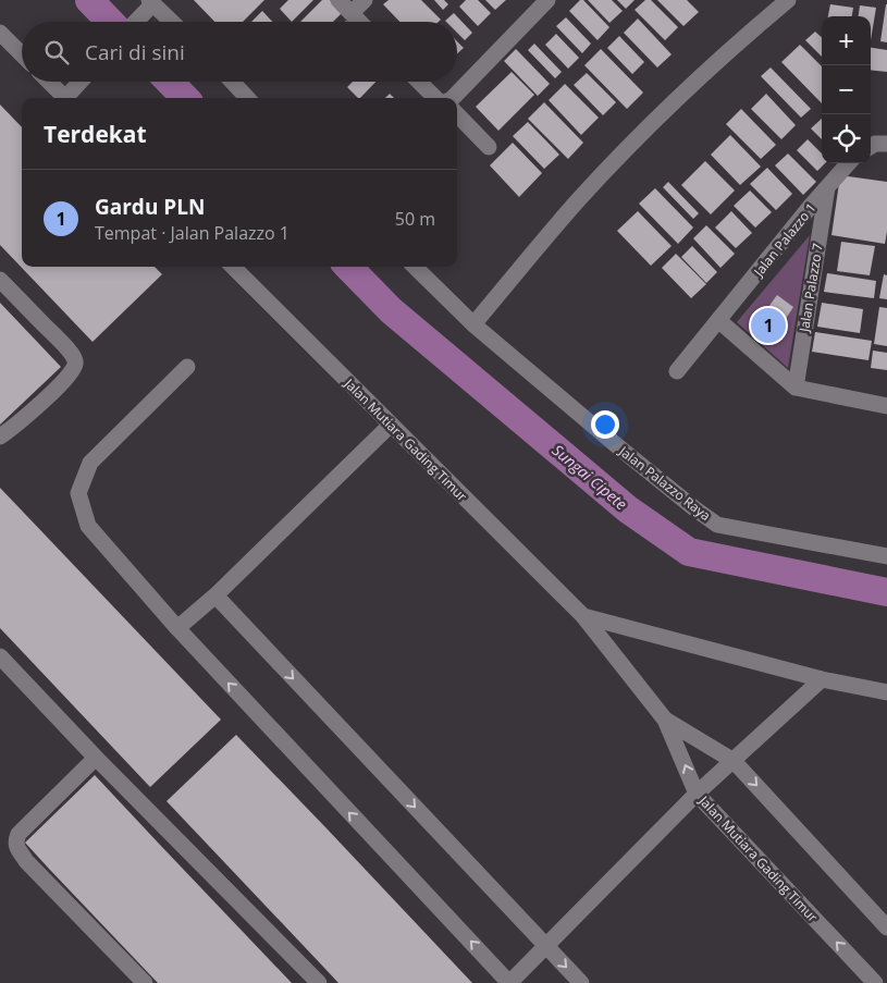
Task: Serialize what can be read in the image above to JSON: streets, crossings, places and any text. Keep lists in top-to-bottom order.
{
  "streets": {
    "street": [
      "Jalan Palazzo 1",
      "Jalan Palazzo 7",
      "Jalan Mutiara Gading Timur",
      "Jalan Palazzo Raya"
    ]
  },
  "crossings": [
    ["Jalan Palazzo 1", "Jalan Palazzo 7"]
  ],
  "water": ["Sungai Cipete"],
  "page": {
    "map_buttons": ["+", "−"],
    "search": "Cari di sini",
    "heading": "Terdekat",
    "list": [
      {
        "mark": "1",
        "name": "Gardu PLN",
        "note": "Tempat · Jalan Palazzo 1",
        "value": "50 m"
      }
    ],
    "pins": "1"
  }
}
